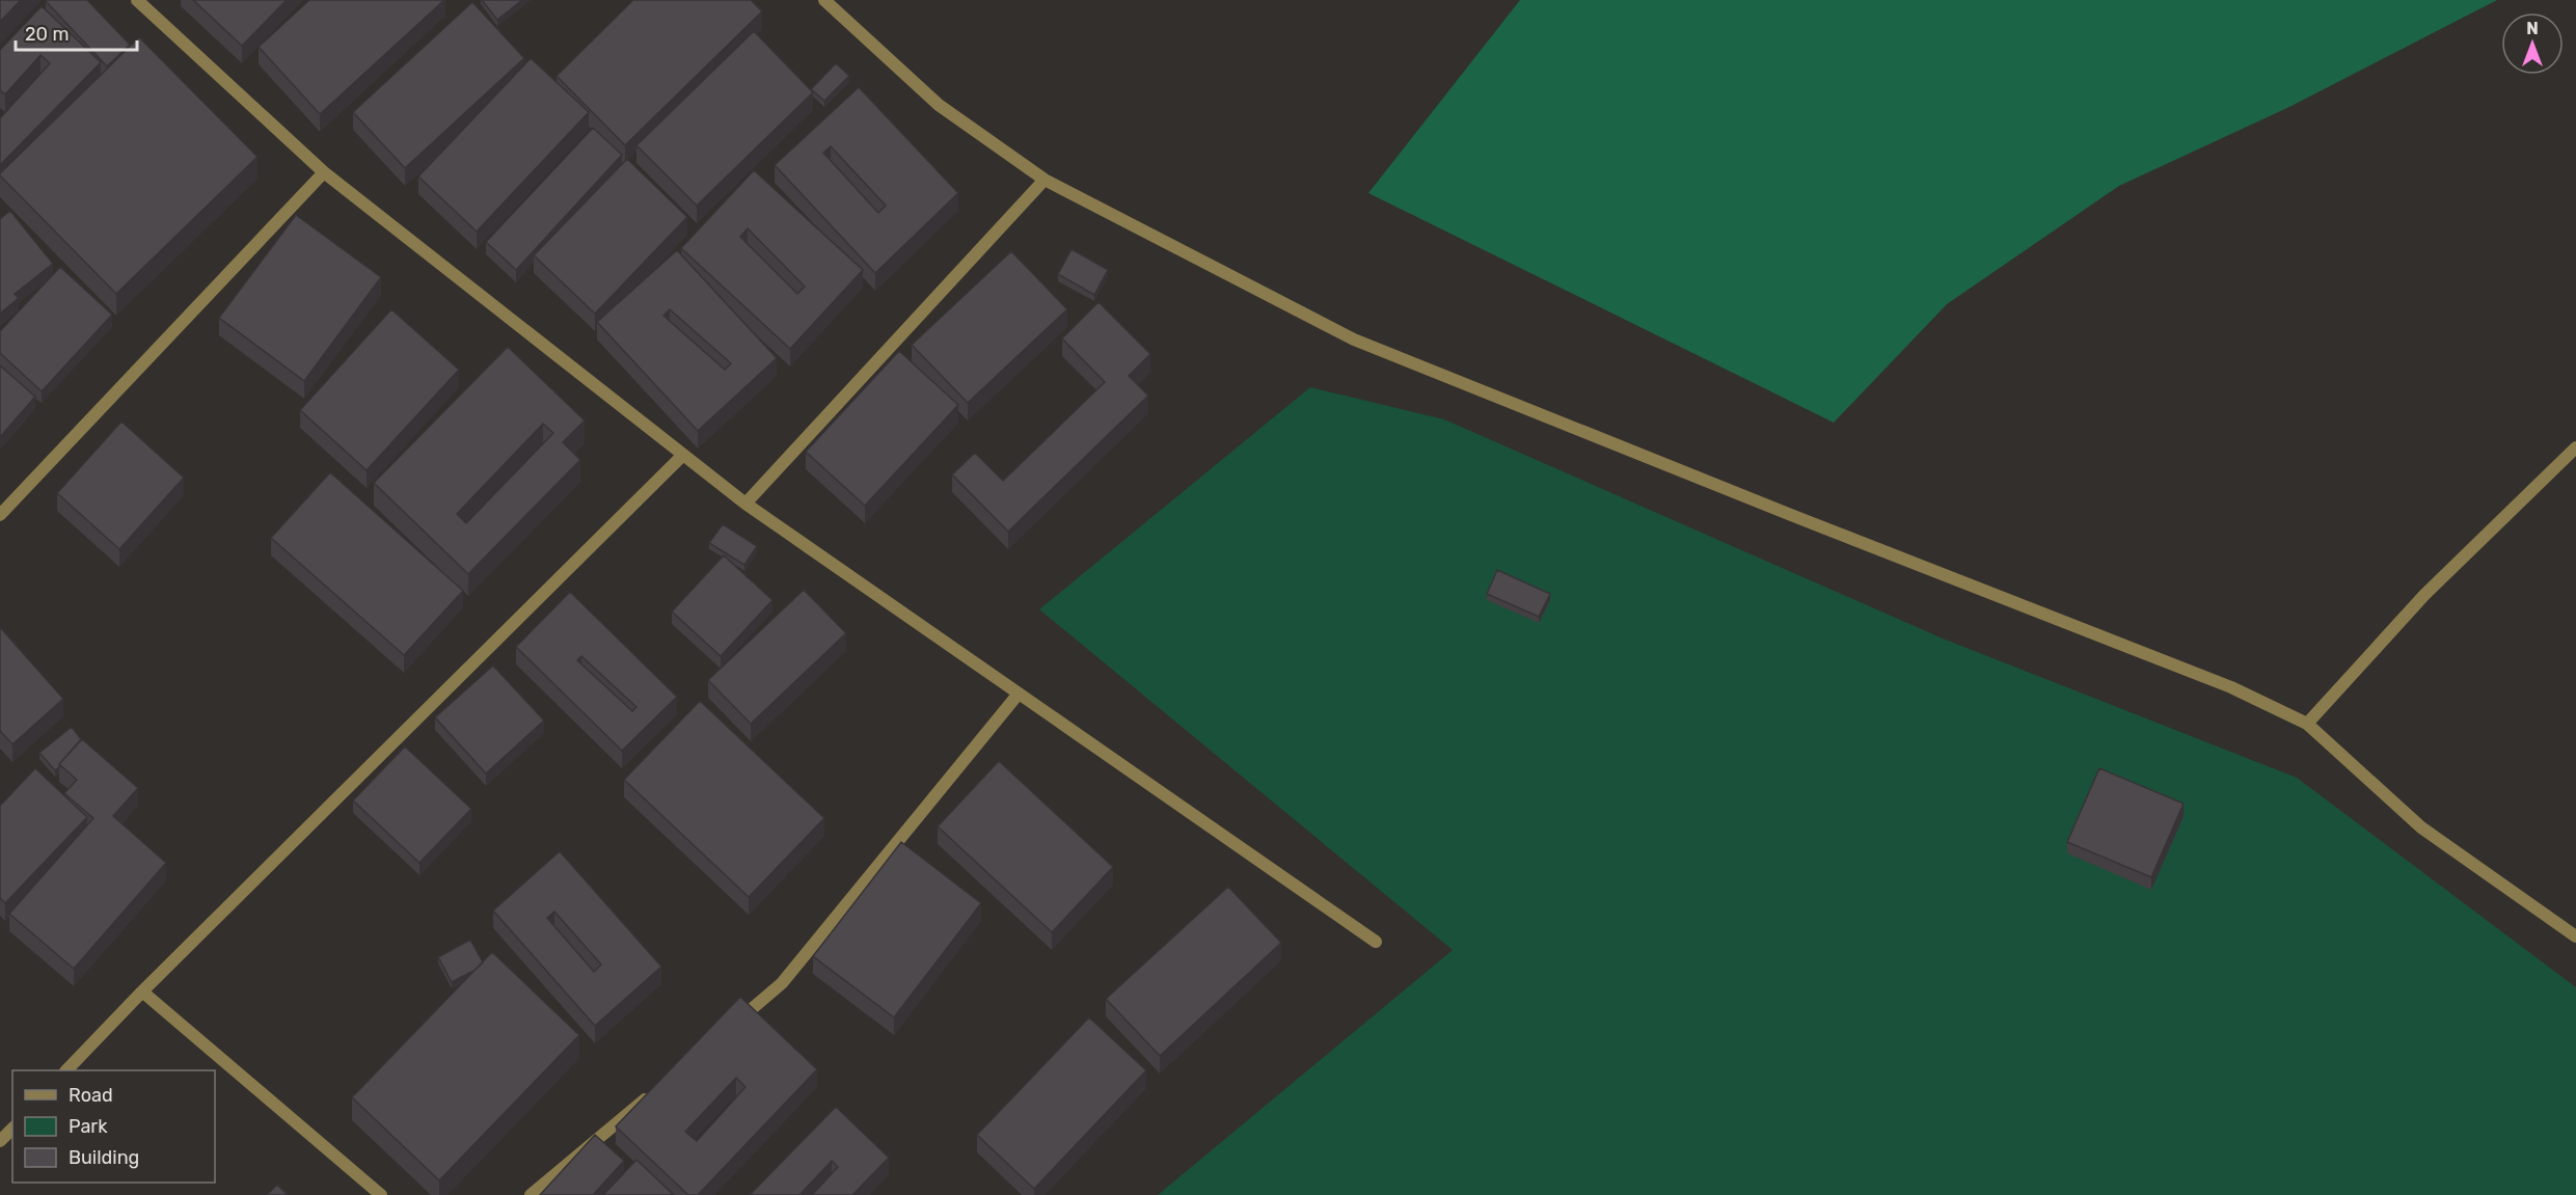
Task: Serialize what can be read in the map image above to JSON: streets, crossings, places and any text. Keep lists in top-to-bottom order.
{
  "legend": ["Road", "Park", "Building"],
  "scale_bar": "20 m",
  "north": "top"
}
